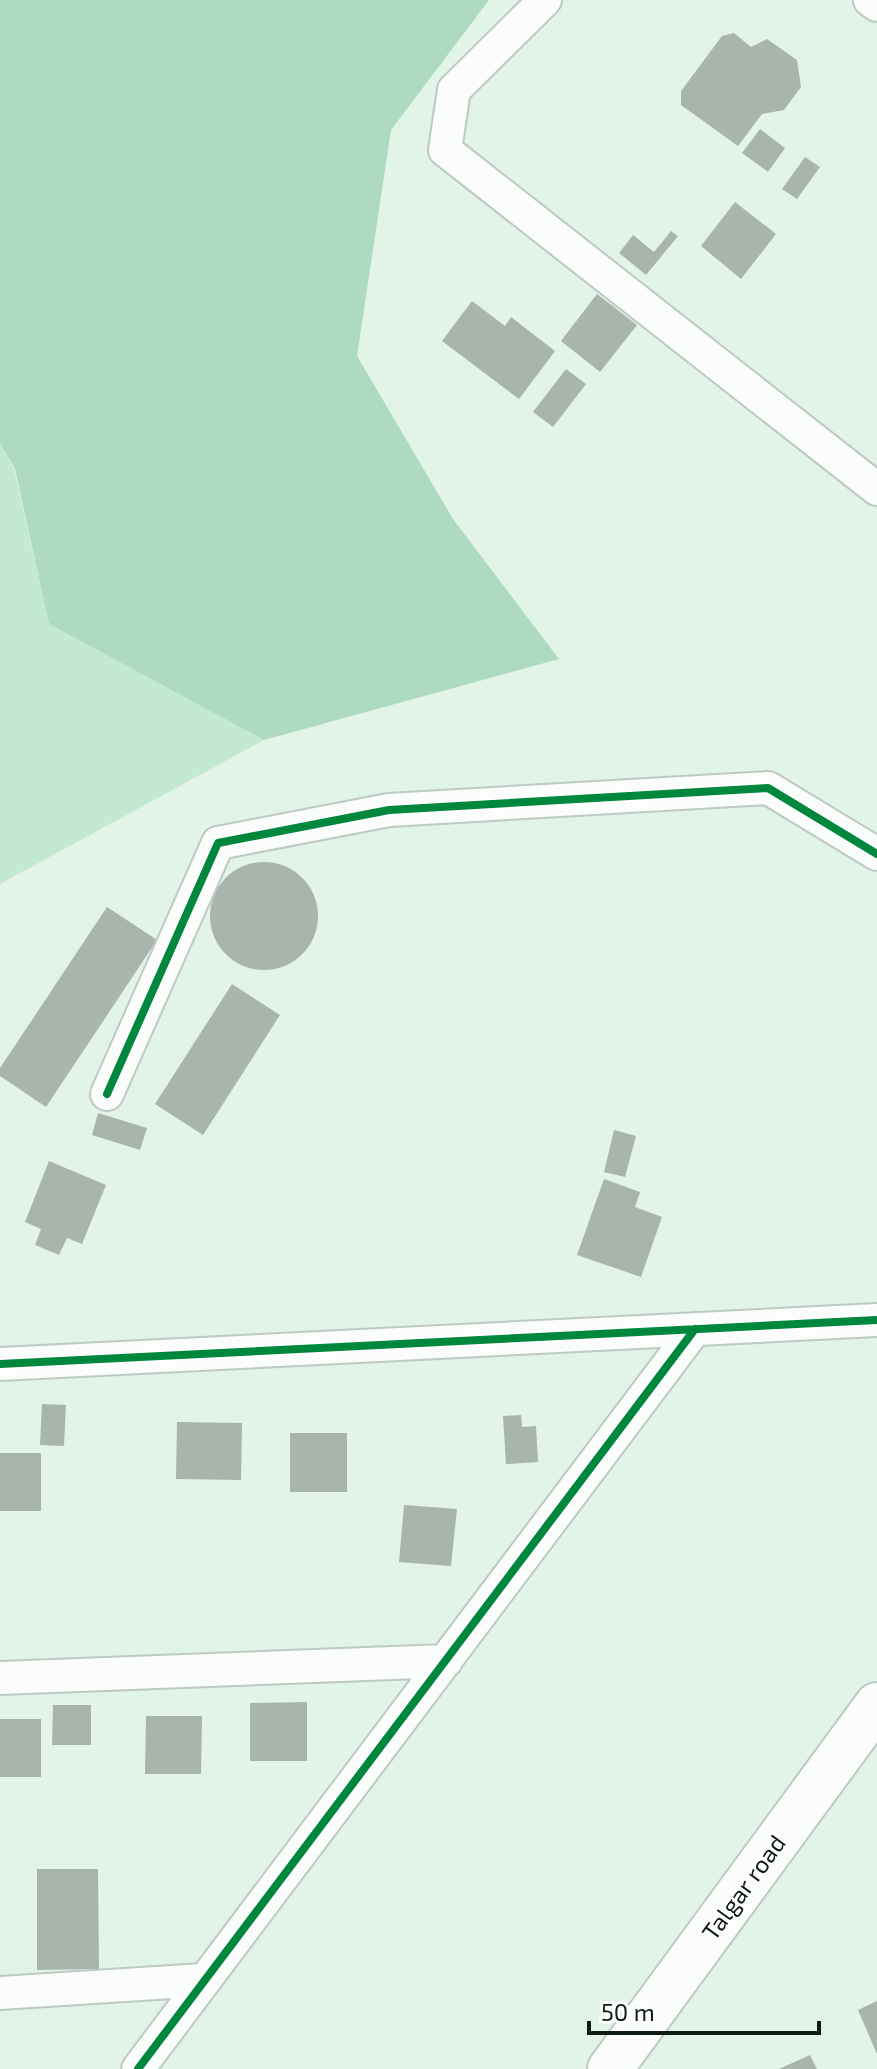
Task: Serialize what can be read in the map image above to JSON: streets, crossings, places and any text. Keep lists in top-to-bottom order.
{
  "streets": {
    "main road": ["Talgar road"]
  },
  "scale_bar": "50 m"
}
